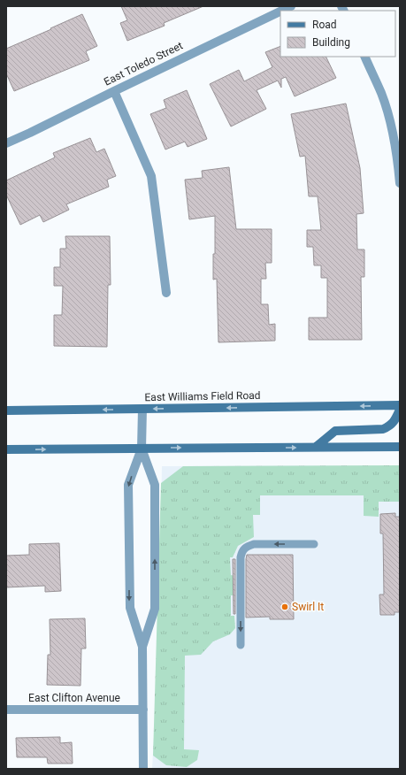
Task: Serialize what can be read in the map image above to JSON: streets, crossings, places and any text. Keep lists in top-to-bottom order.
{
  "streets": {
    "main road": ["East Williams Field Road"],
    "street": ["East Toledo Street", "East Clifton Avenue"]
  },
  "places": ["Swirl It"],
  "legend": ["Road", "Building"]
}
